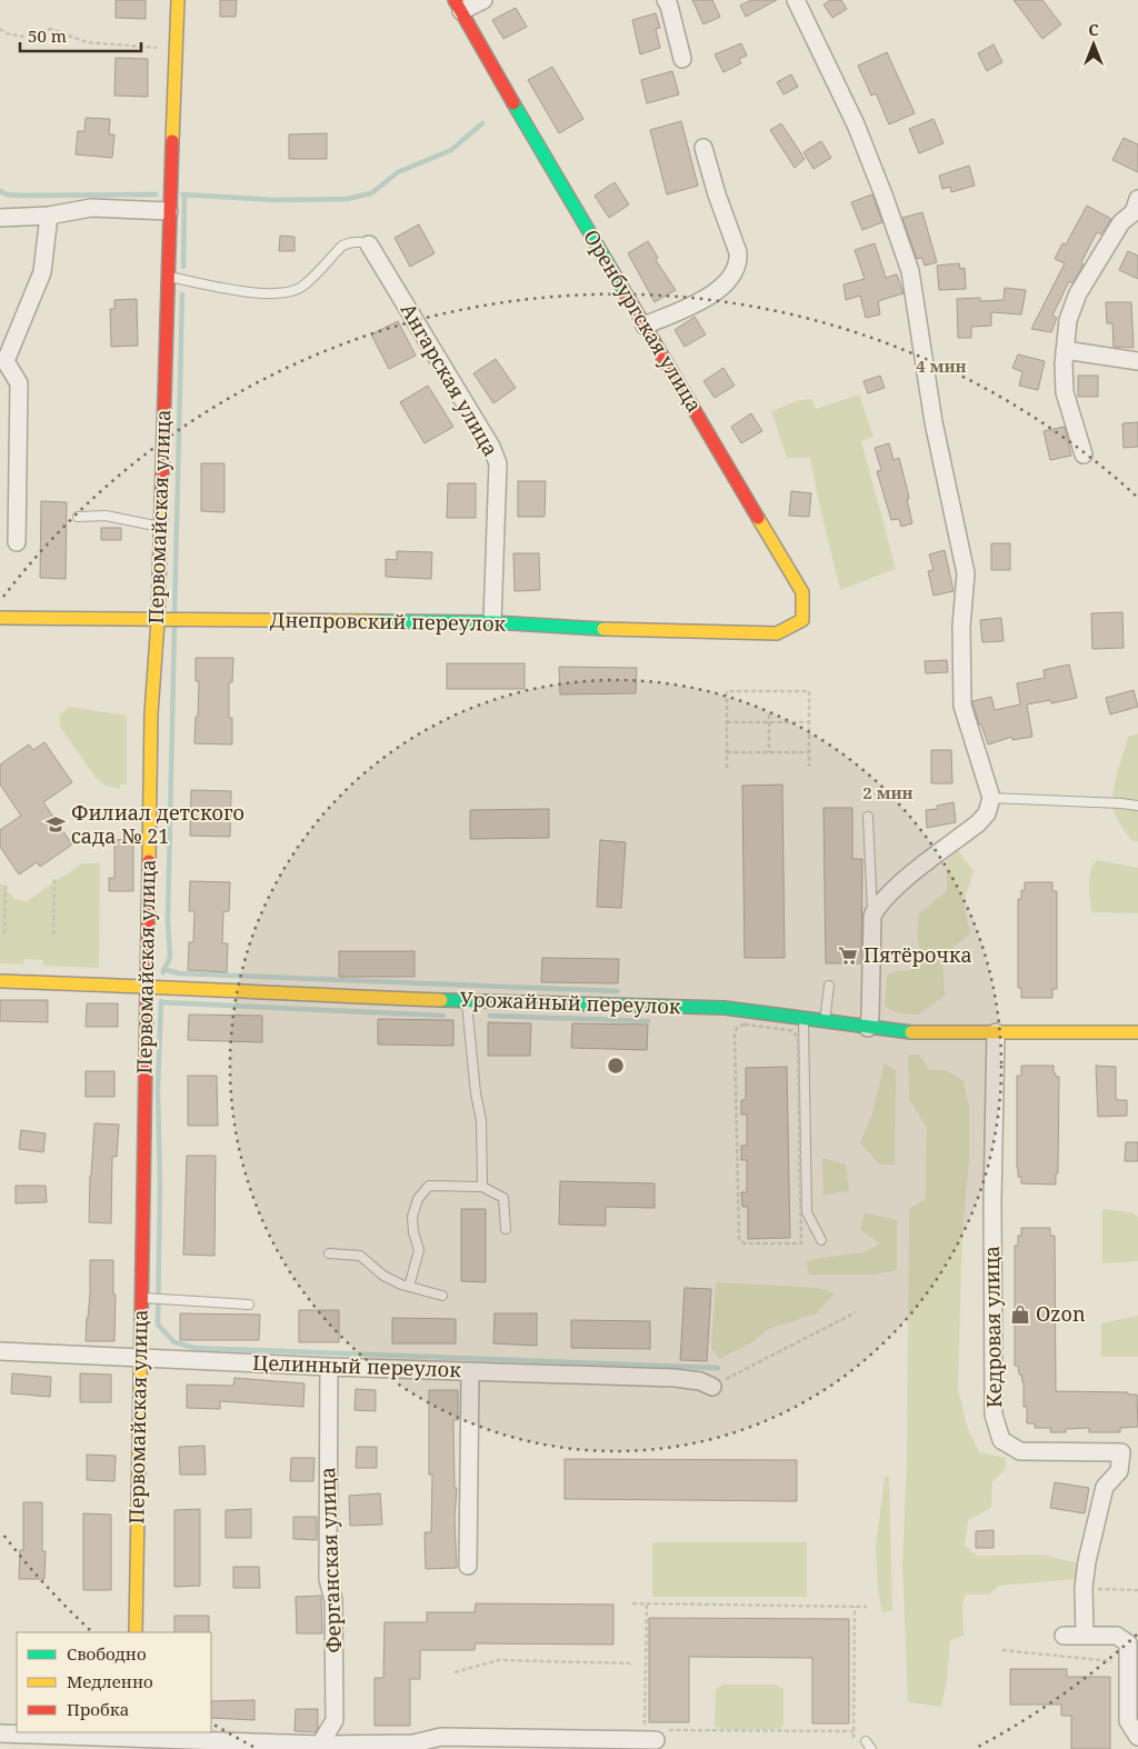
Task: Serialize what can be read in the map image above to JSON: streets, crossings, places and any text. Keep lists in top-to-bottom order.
{
  "streets": {
    "street": [
      "Оренбургская улица",
      "Ангарская улица",
      "Первомайская улица",
      "Днепровский переулок",
      "Урожайный переулок",
      "Кедровая улица",
      "Целинный переулок",
      "Ферганская улица"
    ]
  },
  "crossings": [
    ["Оренбургская улица", "Днепровский переулок"],
    ["Ангарская улица", "Днепровский переулок"],
    ["Первомайская улица", "Днепровский переулок"],
    ["Первомайская улица", "Урожайный переулок"],
    ["Первомайская улица", "Целинный переулок"],
    ["Урожайный переулок", "Кедровая улица"],
    ["Целинный переулок", "Ферганская улица"]
  ],
  "places": {
    "school or university": ["Филиал детского сада № 21"],
    "supermarket": ["Пятёрочка"],
    "shop": ["Ozon"]
  },
  "legend": ["Свободно", "Медленно", "Пробка"],
  "scale_bar": "50 m",
  "north": "top",
  "rings": ["4 мин", "2 мин"]
}
